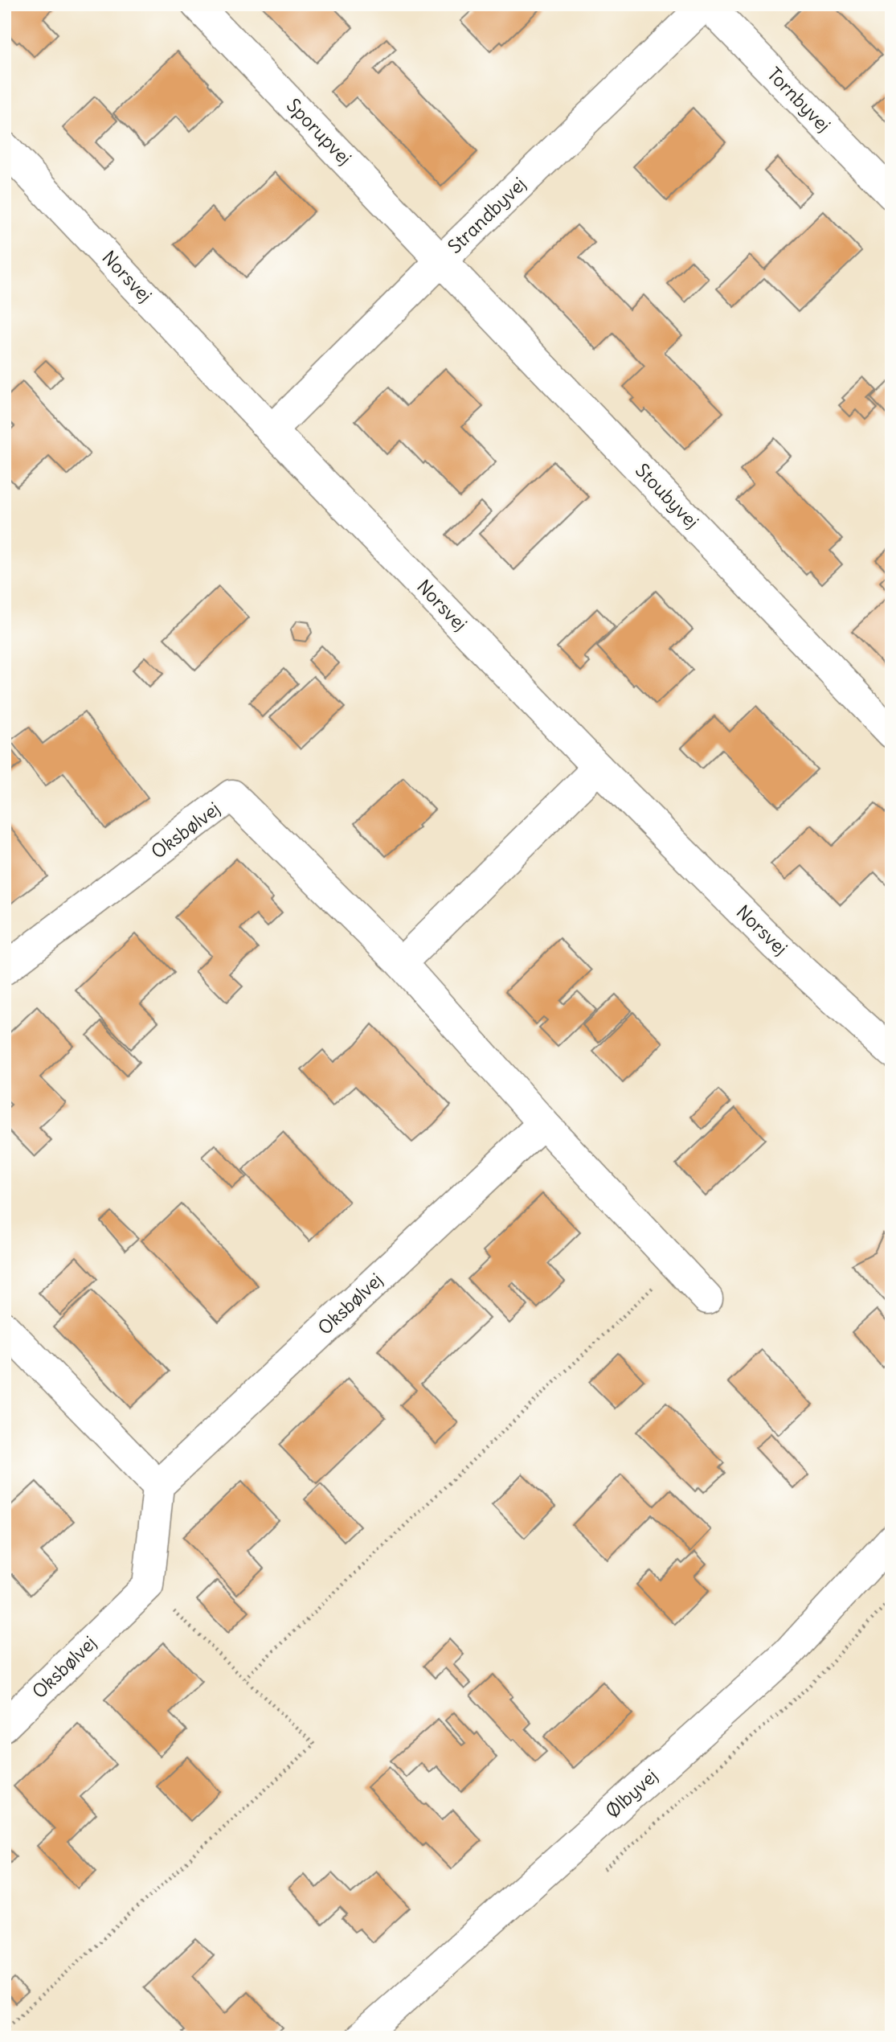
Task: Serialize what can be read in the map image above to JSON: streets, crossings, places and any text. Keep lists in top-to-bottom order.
{
  "streets": {
    "street": [
      "Tornbyvej",
      "Sporupvej",
      "Strandbyvej",
      "Norsvej",
      "Stoubyvej",
      "Oksbølvej",
      "Ølbyvej"
    ]
  },
  "crossings": [
    ["Tornbyvej", "Strandbyvej"],
    ["Sporupvej", "Strandbyvej"],
    ["Sporupvej", "Stoubyvej"],
    ["Strandbyvej", "Norsvej"],
    ["Strandbyvej", "Stoubyvej"]
  ]
}
